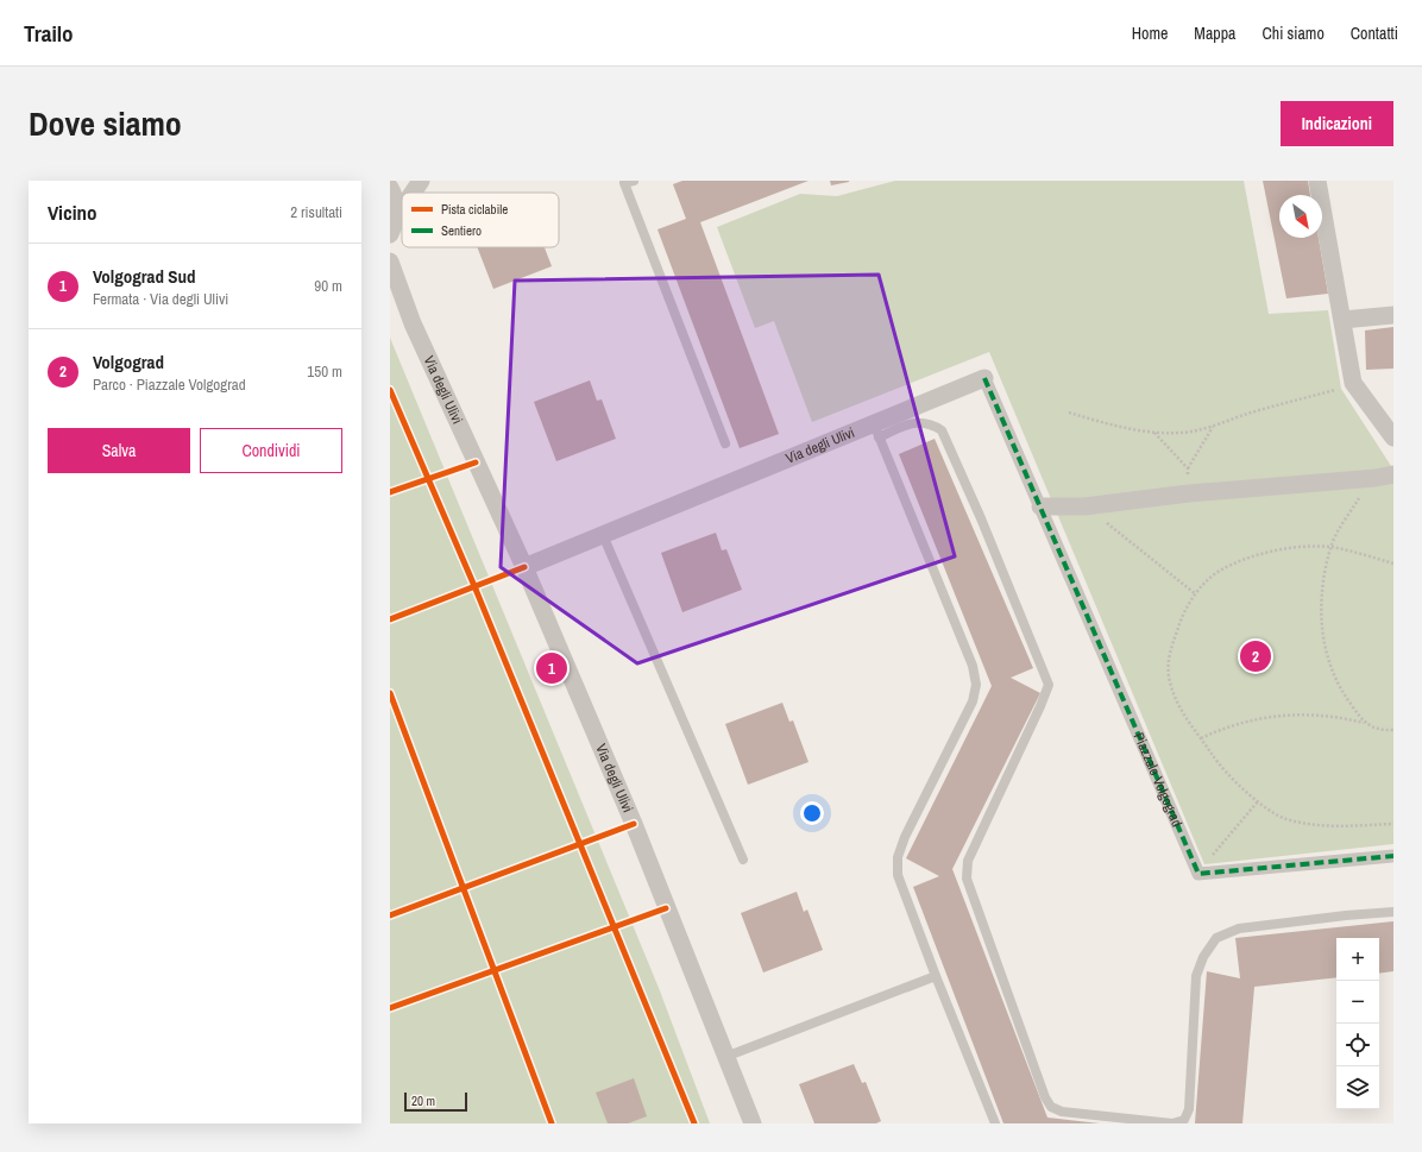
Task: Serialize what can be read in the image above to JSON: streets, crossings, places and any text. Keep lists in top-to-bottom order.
{
  "streets": {
    "street": ["Via degli Ulivi", "Piazzale Volgograd"]
  },
  "crossings": [
    ["Via degli Ulivi", "Piazzale Volgograd"]
  ],
  "legend": ["Pista ciclabile", "Sentiero"],
  "scale_bar": "20 m",
  "north": "bottom right",
  "page": {
    "header": "Trailo",
    "nav": [
      "Home",
      "Mappa",
      "Chi siamo",
      "Contatti"
    ],
    "title": "Dove siamo",
    "buttons": [
      "Indicazioni",
      ["Salva", "Condividi"]
    ],
    "heading": ["Vicino", "2 risultati"],
    "list": [
      {
        "mark": "1",
        "name": "Volgograd Sud",
        "note": "Fermata · Via degli Ulivi",
        "value": "90 m"
      },
      {
        "mark": "2",
        "name": "Volgograd",
        "note": "Parco · Piazzale Volgograd",
        "value": "150 m"
      }
    ],
    "pins": ["2", "1"],
    "map_buttons": ["+", "−"],
    "scale": "20 m"
  }
}
